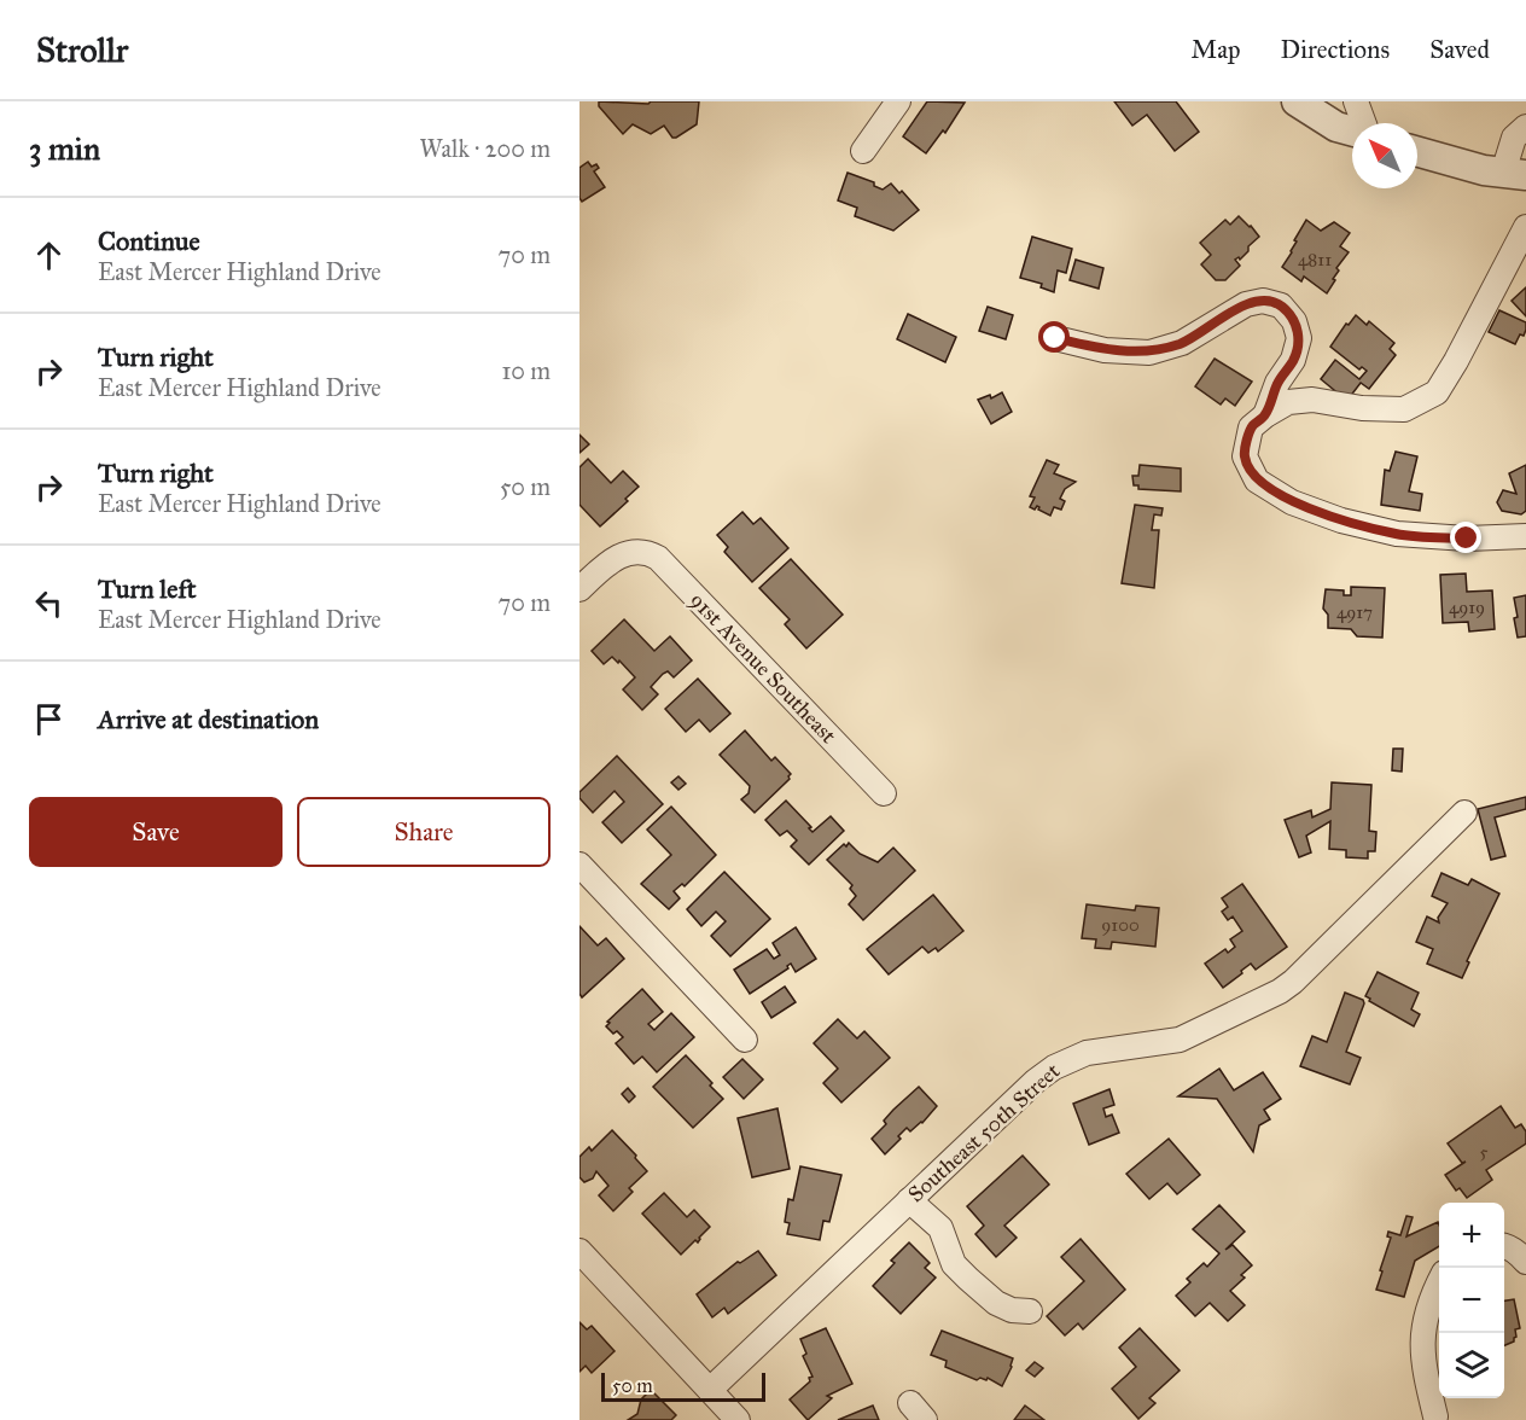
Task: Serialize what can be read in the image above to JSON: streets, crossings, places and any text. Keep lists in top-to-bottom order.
{
  "streets": {
    "street": ["91st Avenue Southeast", "Southeast 50th Street"]
  },
  "house_numbers": [
    "4811",
    "4919",
    "4917",
    "9100",
    "5"
  ],
  "scale_bar": "50 m",
  "north": "top left",
  "page": {
    "header": "Strollr",
    "nav": ["Map", "Directions", "Saved"],
    "heading": ["3 min", "Walk · 200 m"],
    "list": [
      ["Continue", "East Mercer Highland Drive", "70 m"],
      ["Turn right", "East Mercer Highland Drive", "10 m"],
      ["Turn right", "East Mercer Highland Drive", "50 m"],
      ["Turn left", "East Mercer Highland Drive", "70 m"],
      "Arrive at destination"
    ],
    "buttons": ["Save", "Share"],
    "map_buttons": ["+", "−"],
    "scale": "50 m"
  }
}
